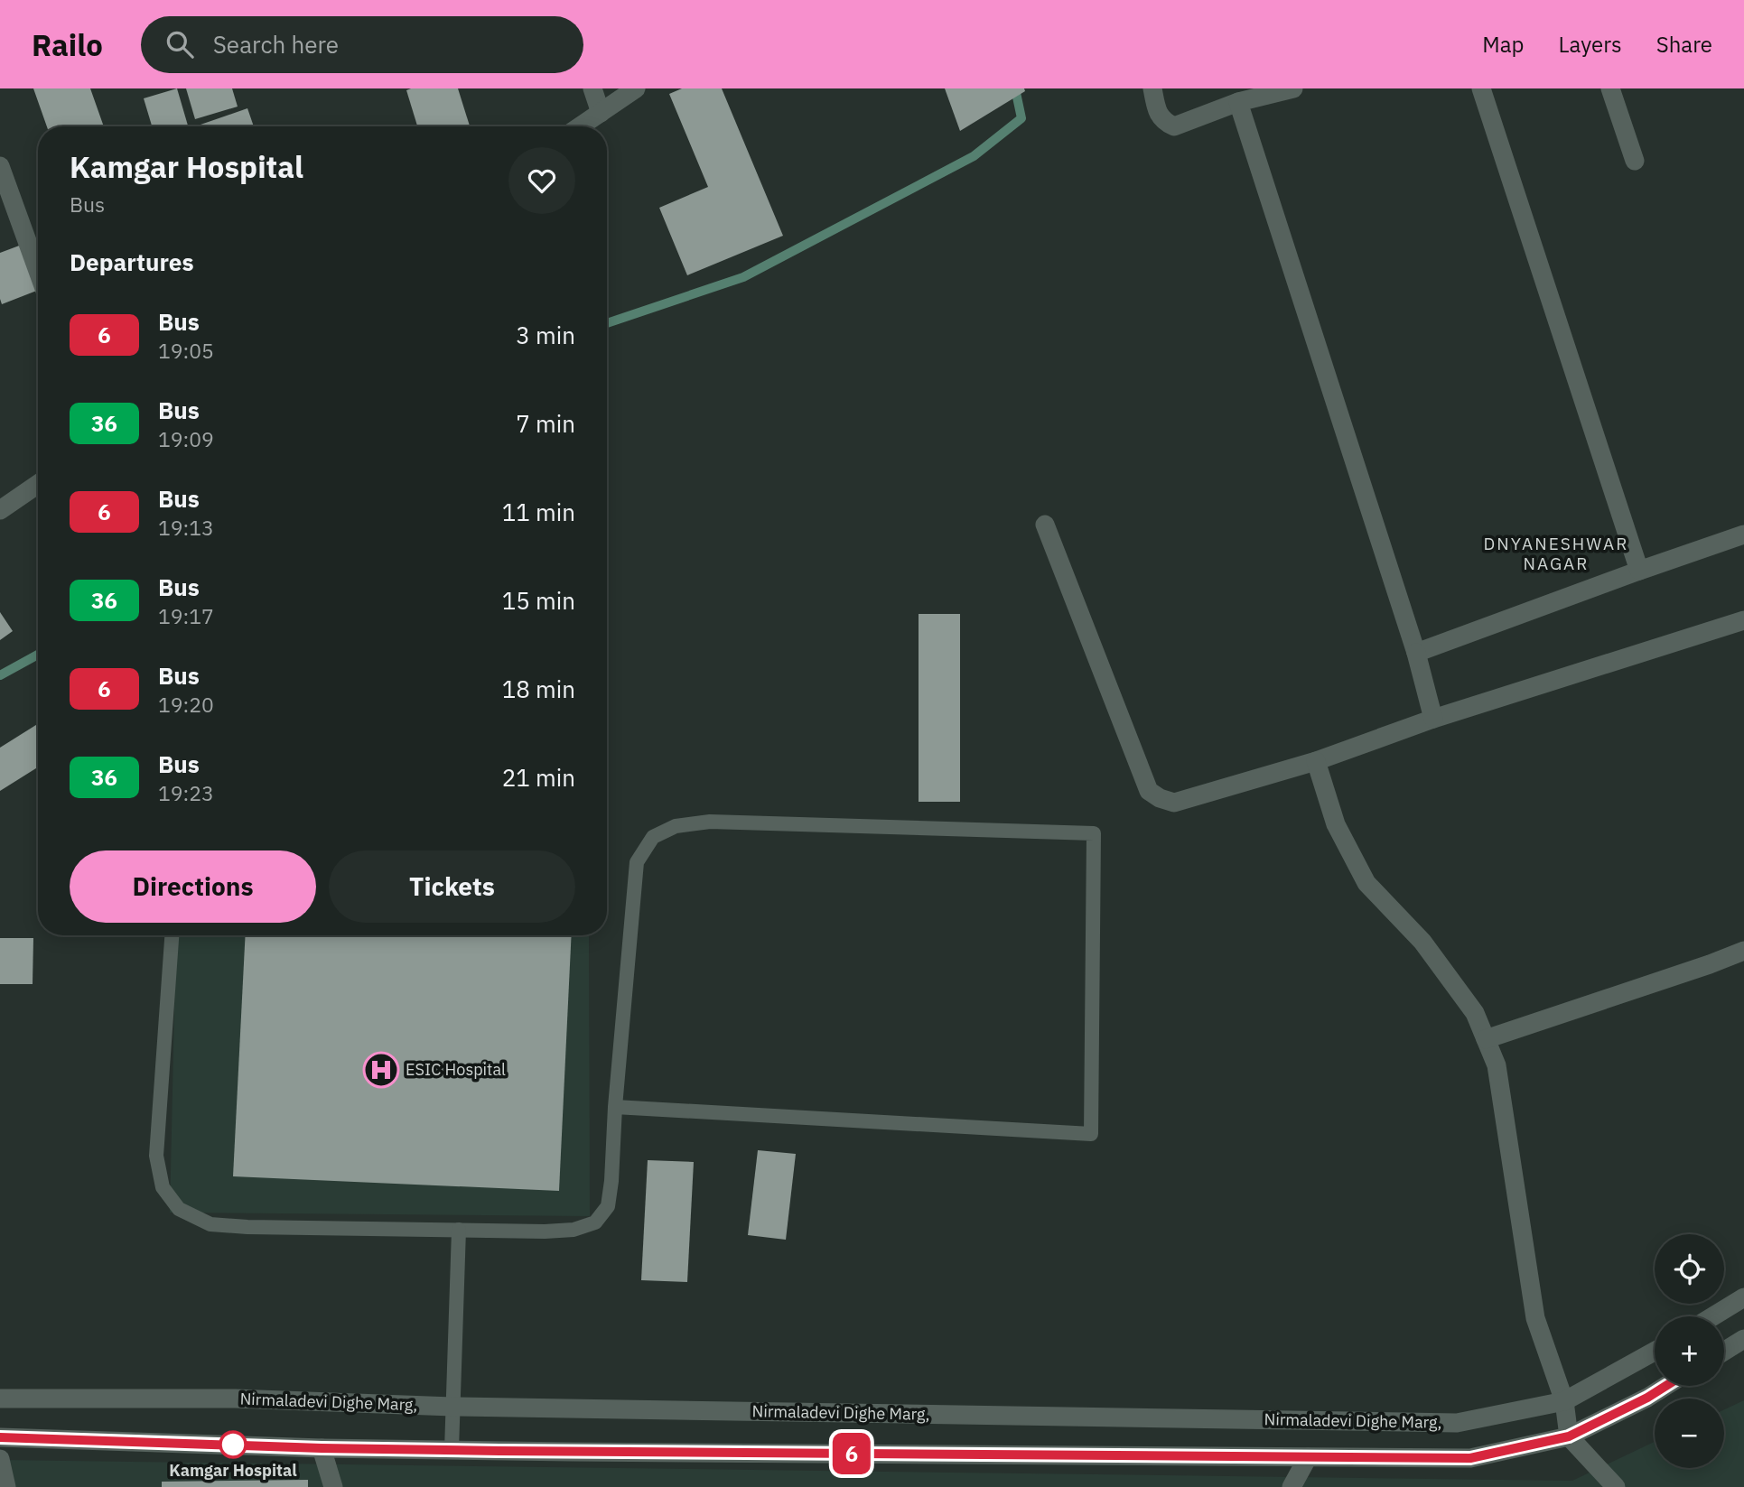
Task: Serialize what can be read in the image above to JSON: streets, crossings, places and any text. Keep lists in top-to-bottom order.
{
  "streets": {
    "street": ["Nirmaladevi Dighe Marg,"]
  },
  "districts": ["DNYANESHWAR NAGAR"],
  "places": {
    "hospital": ["ESIC Hospital"],
    "other": ["Kamgar Hospital"]
  },
  "lines": ["bus line 6"],
  "page": {
    "header": "Railo",
    "search": "Search here",
    "nav": ["Map", "Layers", "Share"],
    "on_map": "6",
    "heading": [
      ["Kamgar Hospital", "Bus"],
      "Departures"
    ],
    "list": [
      {
        "mark": "6",
        "name": "Bus",
        "note": "19:05",
        "value": "3 min"
      },
      {
        "mark": "36",
        "name": "Bus",
        "note": "19:09",
        "value": "7 min"
      },
      {
        "mark": "6",
        "name": "Bus",
        "note": "19:13",
        "value": "11 min"
      },
      {
        "mark": "36",
        "name": "Bus",
        "note": "19:17",
        "value": "15 min"
      },
      {
        "mark": "6",
        "name": "Bus",
        "note": "19:20",
        "value": "18 min"
      },
      {
        "mark": "36",
        "name": "Bus",
        "note": "19:23",
        "value": "21 min"
      }
    ],
    "buttons": ["Directions", "Tickets"],
    "map_buttons": ["+", "−"]
  }
}
